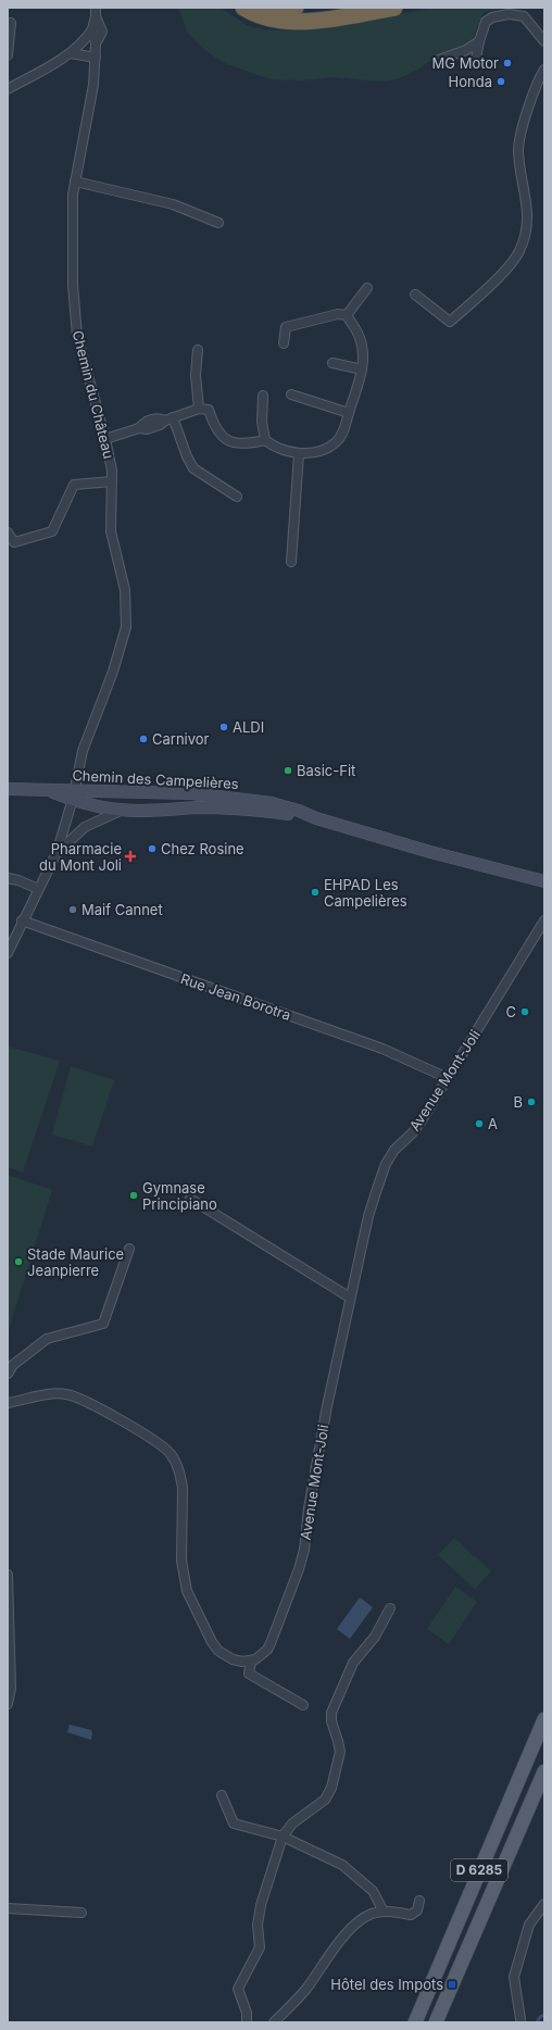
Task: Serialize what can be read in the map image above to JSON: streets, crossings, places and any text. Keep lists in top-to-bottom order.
{
  "streets": {
    "main road": ["Chemin des Campelières", "D 6285"],
    "street": ["Chemin du Château", "Rue Jean Borotra", "Avenue Mont-Joli"]
  },
  "crossings": [
    ["Chemin du Château", "Chemin des Campelières"],
    ["Rue Jean Borotra", "Avenue Mont-Joli"]
  ],
  "places": {
    "other": [
      "MG Motor",
      "Honda",
      "ALDI",
      "Carnivor",
      "Basic-Fit",
      "Chez Rosine",
      "EHPAD Les Campelières",
      "Maif Cannet",
      "C",
      "B",
      "A",
      "Gymnase Principiano",
      "Stade Maurice Jeanpierre"
    ],
    "health": ["Pharmacie du Mont Joli"],
    "transit": ["Hôtel des Impots"]
  }
}
